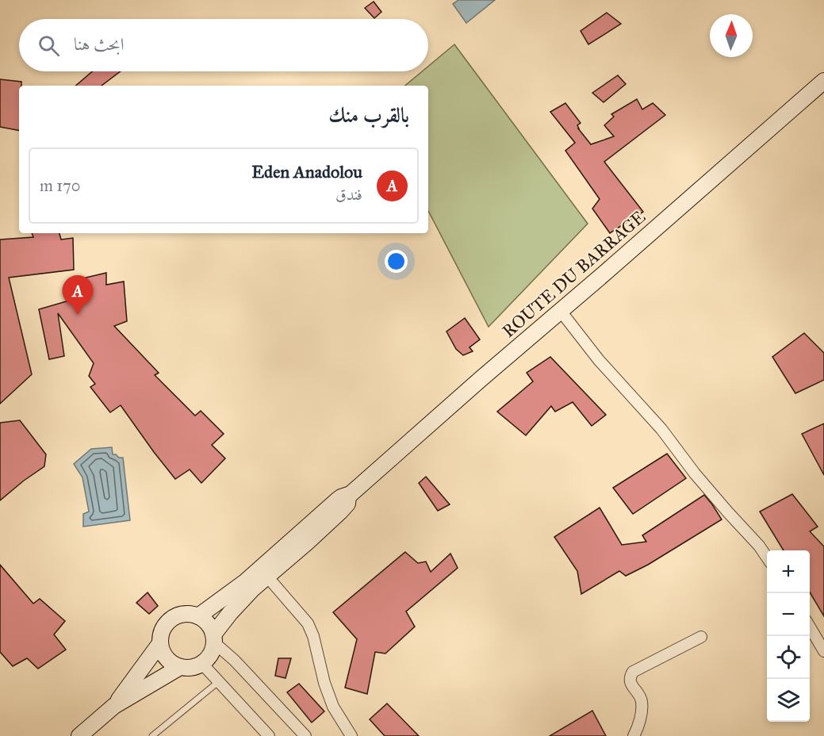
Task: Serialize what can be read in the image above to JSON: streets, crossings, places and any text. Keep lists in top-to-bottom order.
{
  "streets": {
    "main road": ["ROUTE DU BARRAGE"]
  },
  "north": "top",
  "page": {
    "search": "ابحث هنا",
    "heading": "بالقرب منك",
    "list": [
      {
        "mark": "A",
        "name": "Eden Anadolou",
        "note": "فندق",
        "value": "170 m"
      }
    ],
    "pins": "A",
    "map_buttons": ["+", "−"]
  }
}
